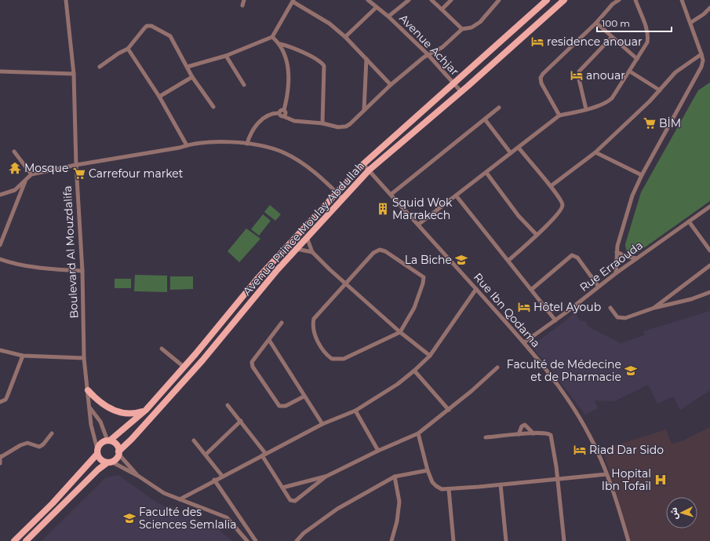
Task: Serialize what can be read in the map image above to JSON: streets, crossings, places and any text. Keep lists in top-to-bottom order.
{
  "streets": {
    "main road": ["Avenue Prince Moulay Abdullah"],
    "street": [
      "Avenue Achjar",
      "Boulevard Al Mouzdalifa",
      "Rue Erraouda",
      "Rue Ibn Qodama"
    ]
  },
  "crossings": [
    ["Avenue Achjar", "Avenue Prince Moulay Abdullah"],
    ["Avenue Prince Moulay Abdullah", "Boulevard Al Mouzdalifa"],
    ["Avenue Prince Moulay Abdullah", "Rue Ibn Qodama"],
    ["Rue Erraouda", "Rue Ibn Qodama"]
  ],
  "places": {
    "hotel": [
      "residence anouar",
      "anouar",
      "Hôtel Ayoub",
      "Riad Dar Sido"
    ],
    "supermarket": ["BİM", "Carrefour market"],
    "temple": ["Mosque"],
    "building": ["Squid Wok Marrakech"],
    "school or university": ["La Biche", "Faculté de Médecine et de Pharmacie", "Faculté des Sciences Semlalia"],
    "hospital": ["Hopital Ibn Tofaïl"]
  },
  "scale_bar": "100 m",
  "north": "left"
}
